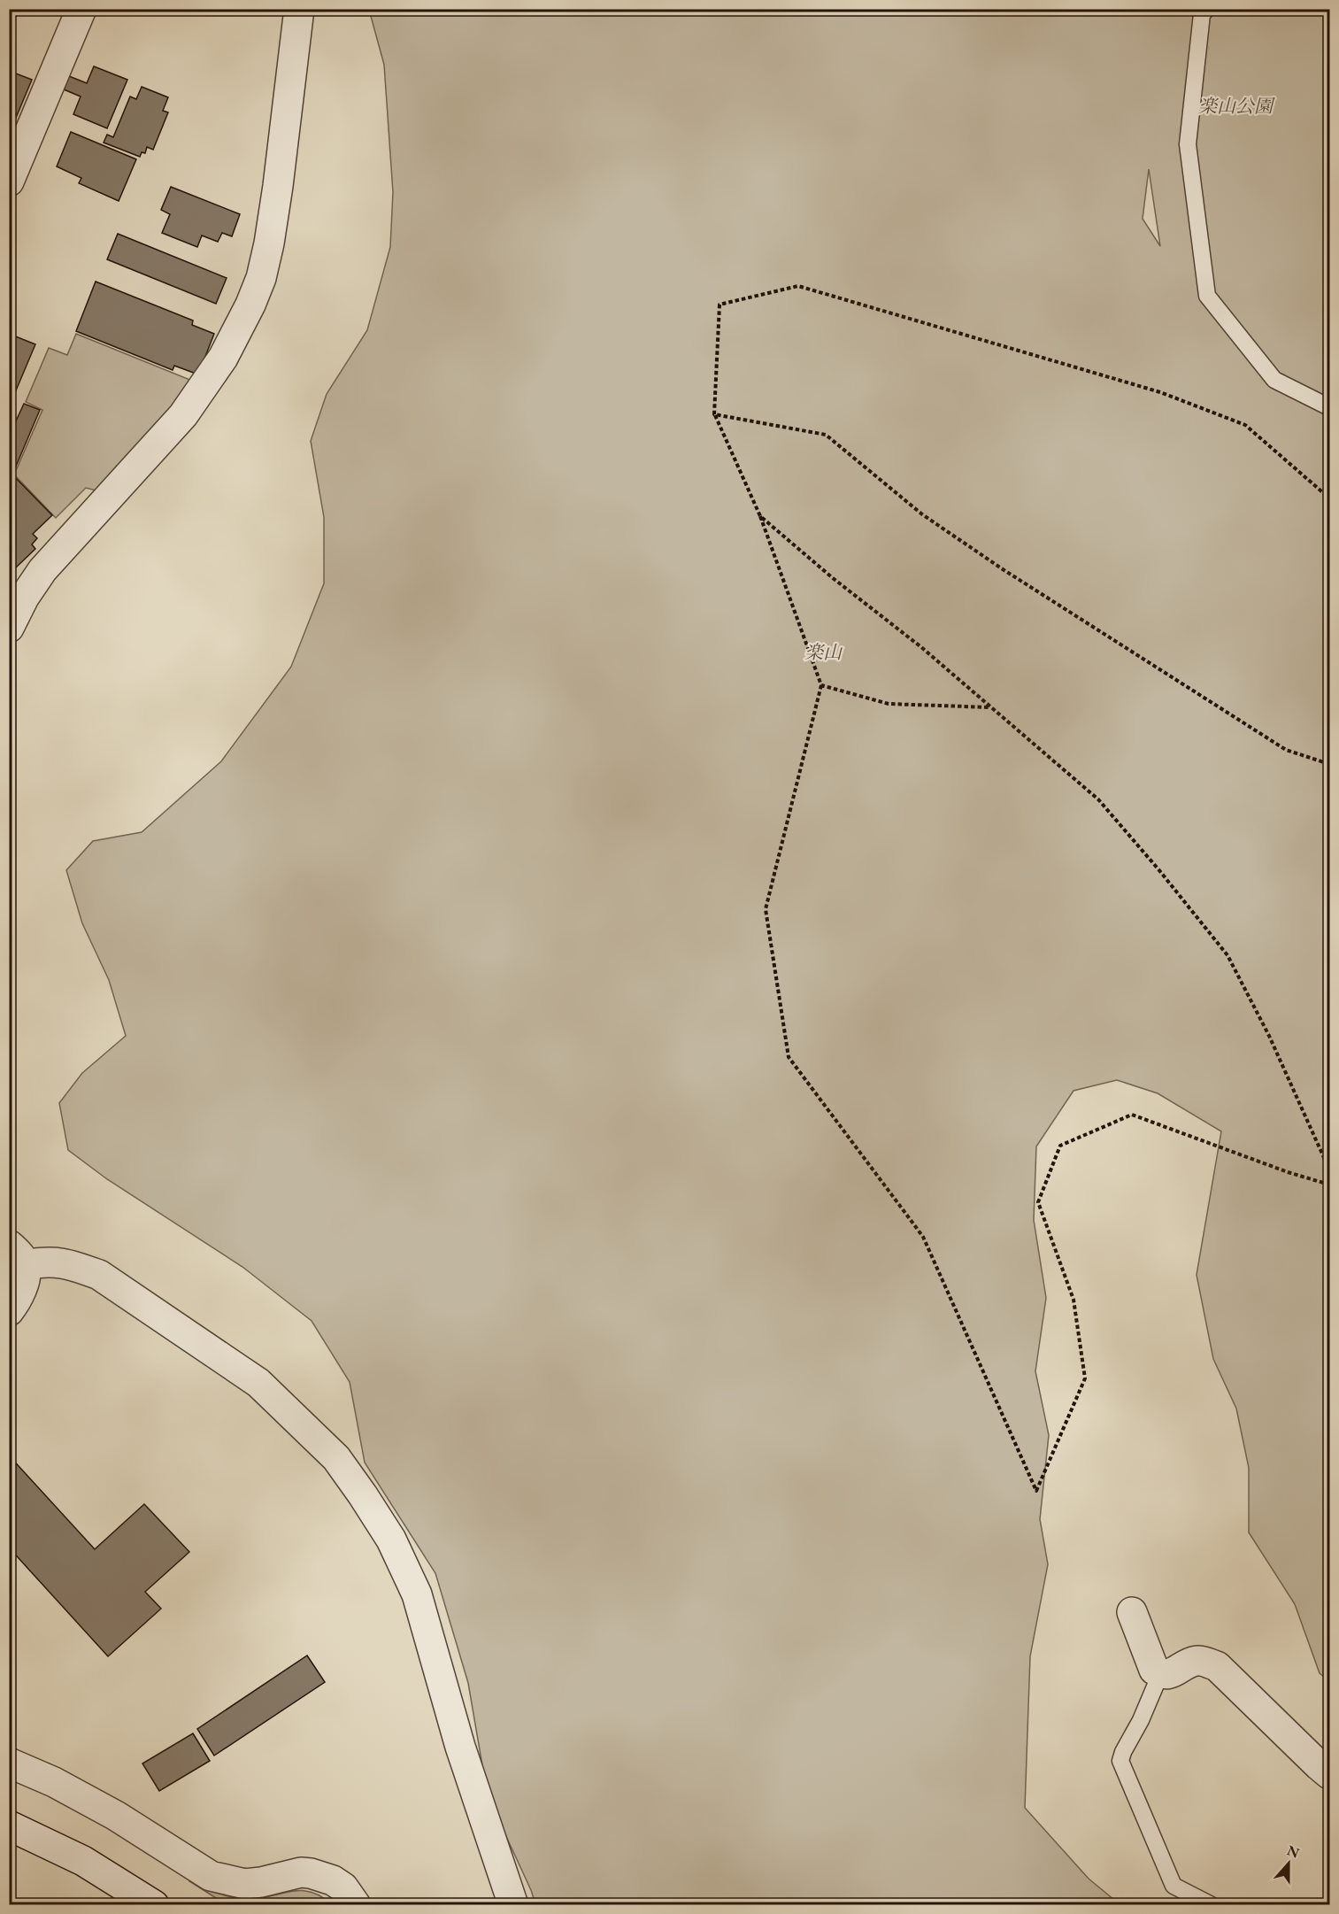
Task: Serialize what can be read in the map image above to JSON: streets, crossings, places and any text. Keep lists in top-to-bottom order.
{
  "parks": ["楽山公園", "楽山"],
  "north": "top"
}
